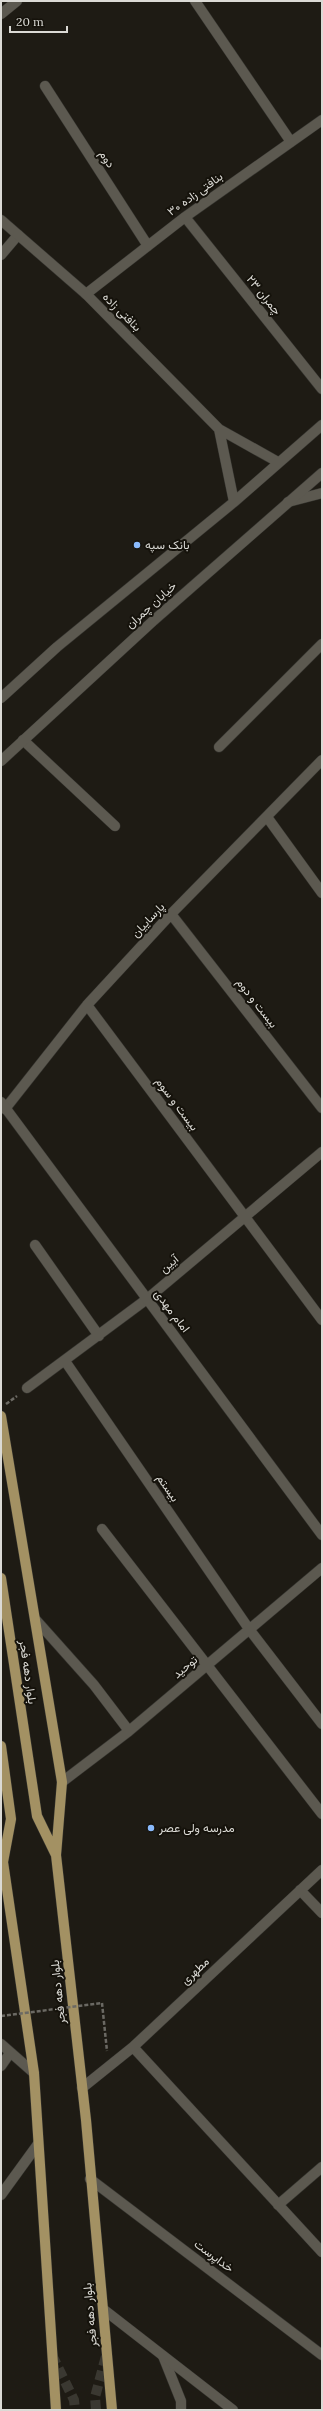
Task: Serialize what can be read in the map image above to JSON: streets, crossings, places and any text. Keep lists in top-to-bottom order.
{
  "streets": {
    "main road": ["بلوار دهه فجر"],
    "street": [
      "دوم",
      "بنافتی زاده ۳۰",
      "چمران ۲۳",
      "بنافتی زاده",
      "خیابان چمران",
      "پارساییان",
      "بیست و دوم",
      "بیست و سوم",
      "آیین",
      "امام مهدی",
      "بیستم",
      "توحید",
      "مطهری",
      "خداپرست"
    ]
  },
  "crossings": [
    ["دوم", "بنافتی زاده ۳۰"],
    ["بنافتی زاده ۳۰", "چمران ۲۳"],
    ["بنافتی زاده ۳۰", "بنافتی زاده"],
    ["پارساییان", "بیست و دوم"],
    ["پارساییان", "بیست و سوم"],
    ["پارساییان", "امام مهدی"],
    ["بیست و سوم", "آیین"],
    ["آیین", "امام مهدی"],
    ["آیین", "بیستم"],
    ["بیستم", "توحید"],
    ["بلوار دهه فجر", "مطهری"],
    ["بلوار دهه فجر", "خداپرست"]
  ],
  "places": ["بانک سپه", "مدرسه ولی عصر"],
  "scale_bar": "20 m"
}
